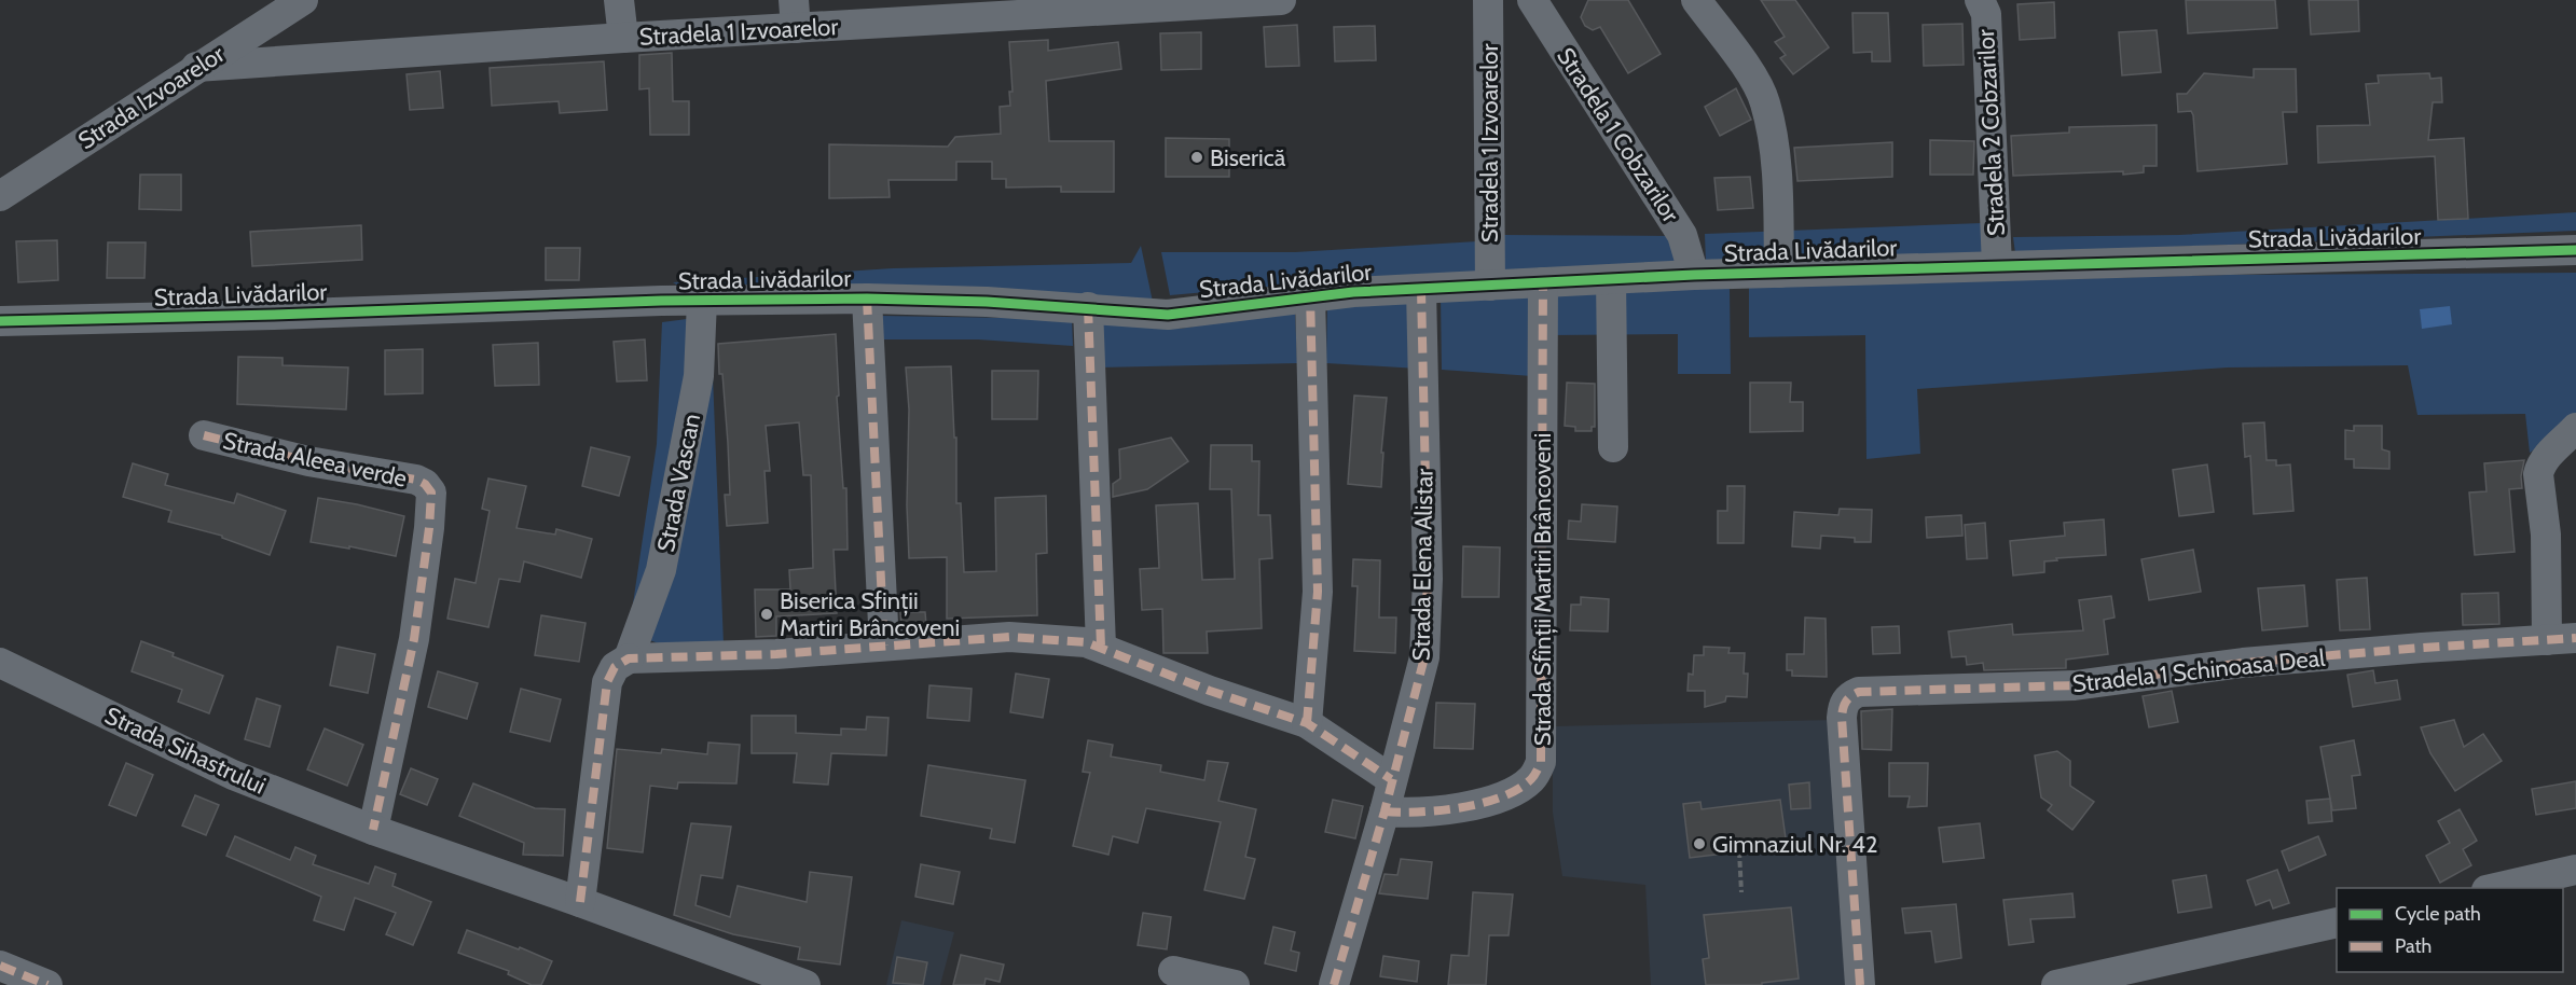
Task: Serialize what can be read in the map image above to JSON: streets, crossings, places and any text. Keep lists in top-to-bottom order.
{
  "streets": {
    "street": [
      "Stradela 1 Izvoarelor",
      "Strada Izvoarelor",
      "Stradela 2 Cobzarilor",
      "Stradela 1 Cobzarilor",
      "Strada Livădarilor",
      "Strada Aleea verde",
      "Strada Vascan",
      "Strada Elena Alistar",
      "Strada Sfînții Martiri Brâncoveni",
      "Stradela 1 Schinoasa Deal",
      "Strada Sihastrului"
    ]
  },
  "crossings": [
    ["Stradela 1 Izvoarelor", "Strada Izvoarelor"],
    ["Stradela 1 Izvoarelor", "Strada Livădarilor"],
    ["Stradela 2 Cobzarilor", "Strada Livădarilor"],
    ["Stradela 1 Cobzarilor", "Strada Livădarilor"],
    ["Strada Livădarilor", "Strada Vascan"],
    ["Strada Livădarilor", "Strada Elena Alistar"],
    ["Strada Livădarilor", "Strada Sfînții Martiri Brâncoveni"],
    ["Strada Aleea verde", "Strada Sihastrului"],
    ["Strada Elena Alistar", "Strada Sfînții Martiri Brâncoveni"]
  ],
  "places": ["Biserică", "Biserica Sfinții Martiri Brâncoveni", "Gimnaziul Nr. 42"],
  "legend": ["Cycle path", "Path"]
}
